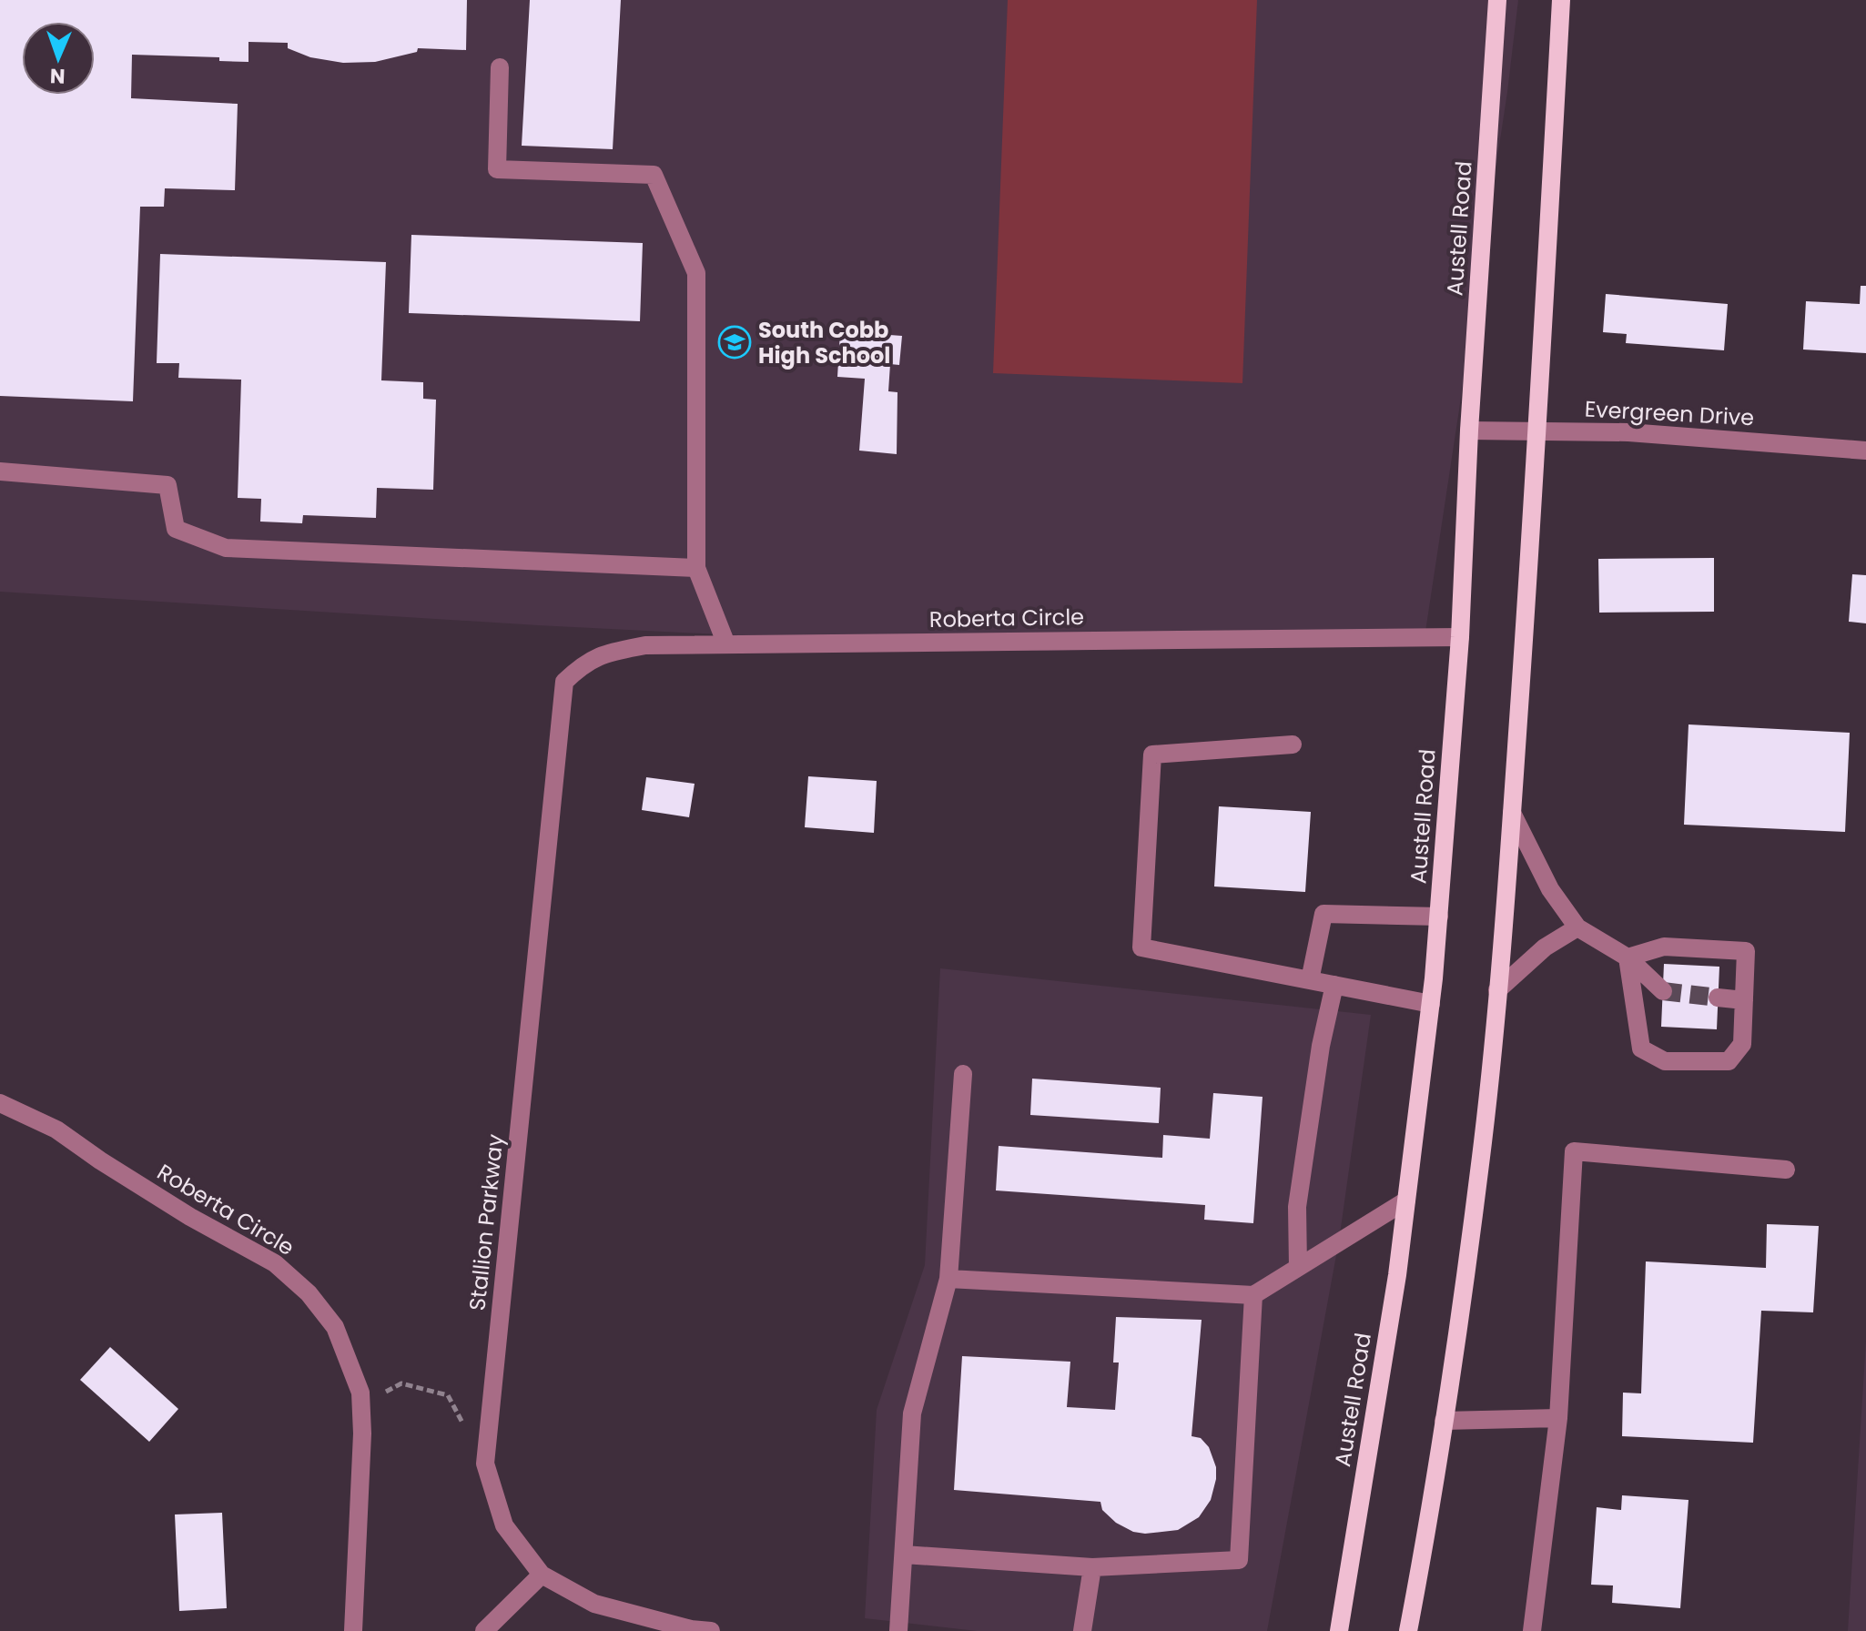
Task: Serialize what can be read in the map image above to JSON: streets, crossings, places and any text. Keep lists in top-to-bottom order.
{
  "streets": {
    "main road": ["Austell Road"],
    "street": ["Evergreen Drive", "Roberta Circle", "Stallion Parkway"]
  },
  "crossings": [
    ["Austell Road", "Evergreen Drive"],
    ["Austell Road", "Roberta Circle"],
    ["Roberta Circle", "Stallion Parkway"]
  ],
  "places": {
    "school or university": ["South Cobb High School"]
  },
  "north": "bottom"
}
